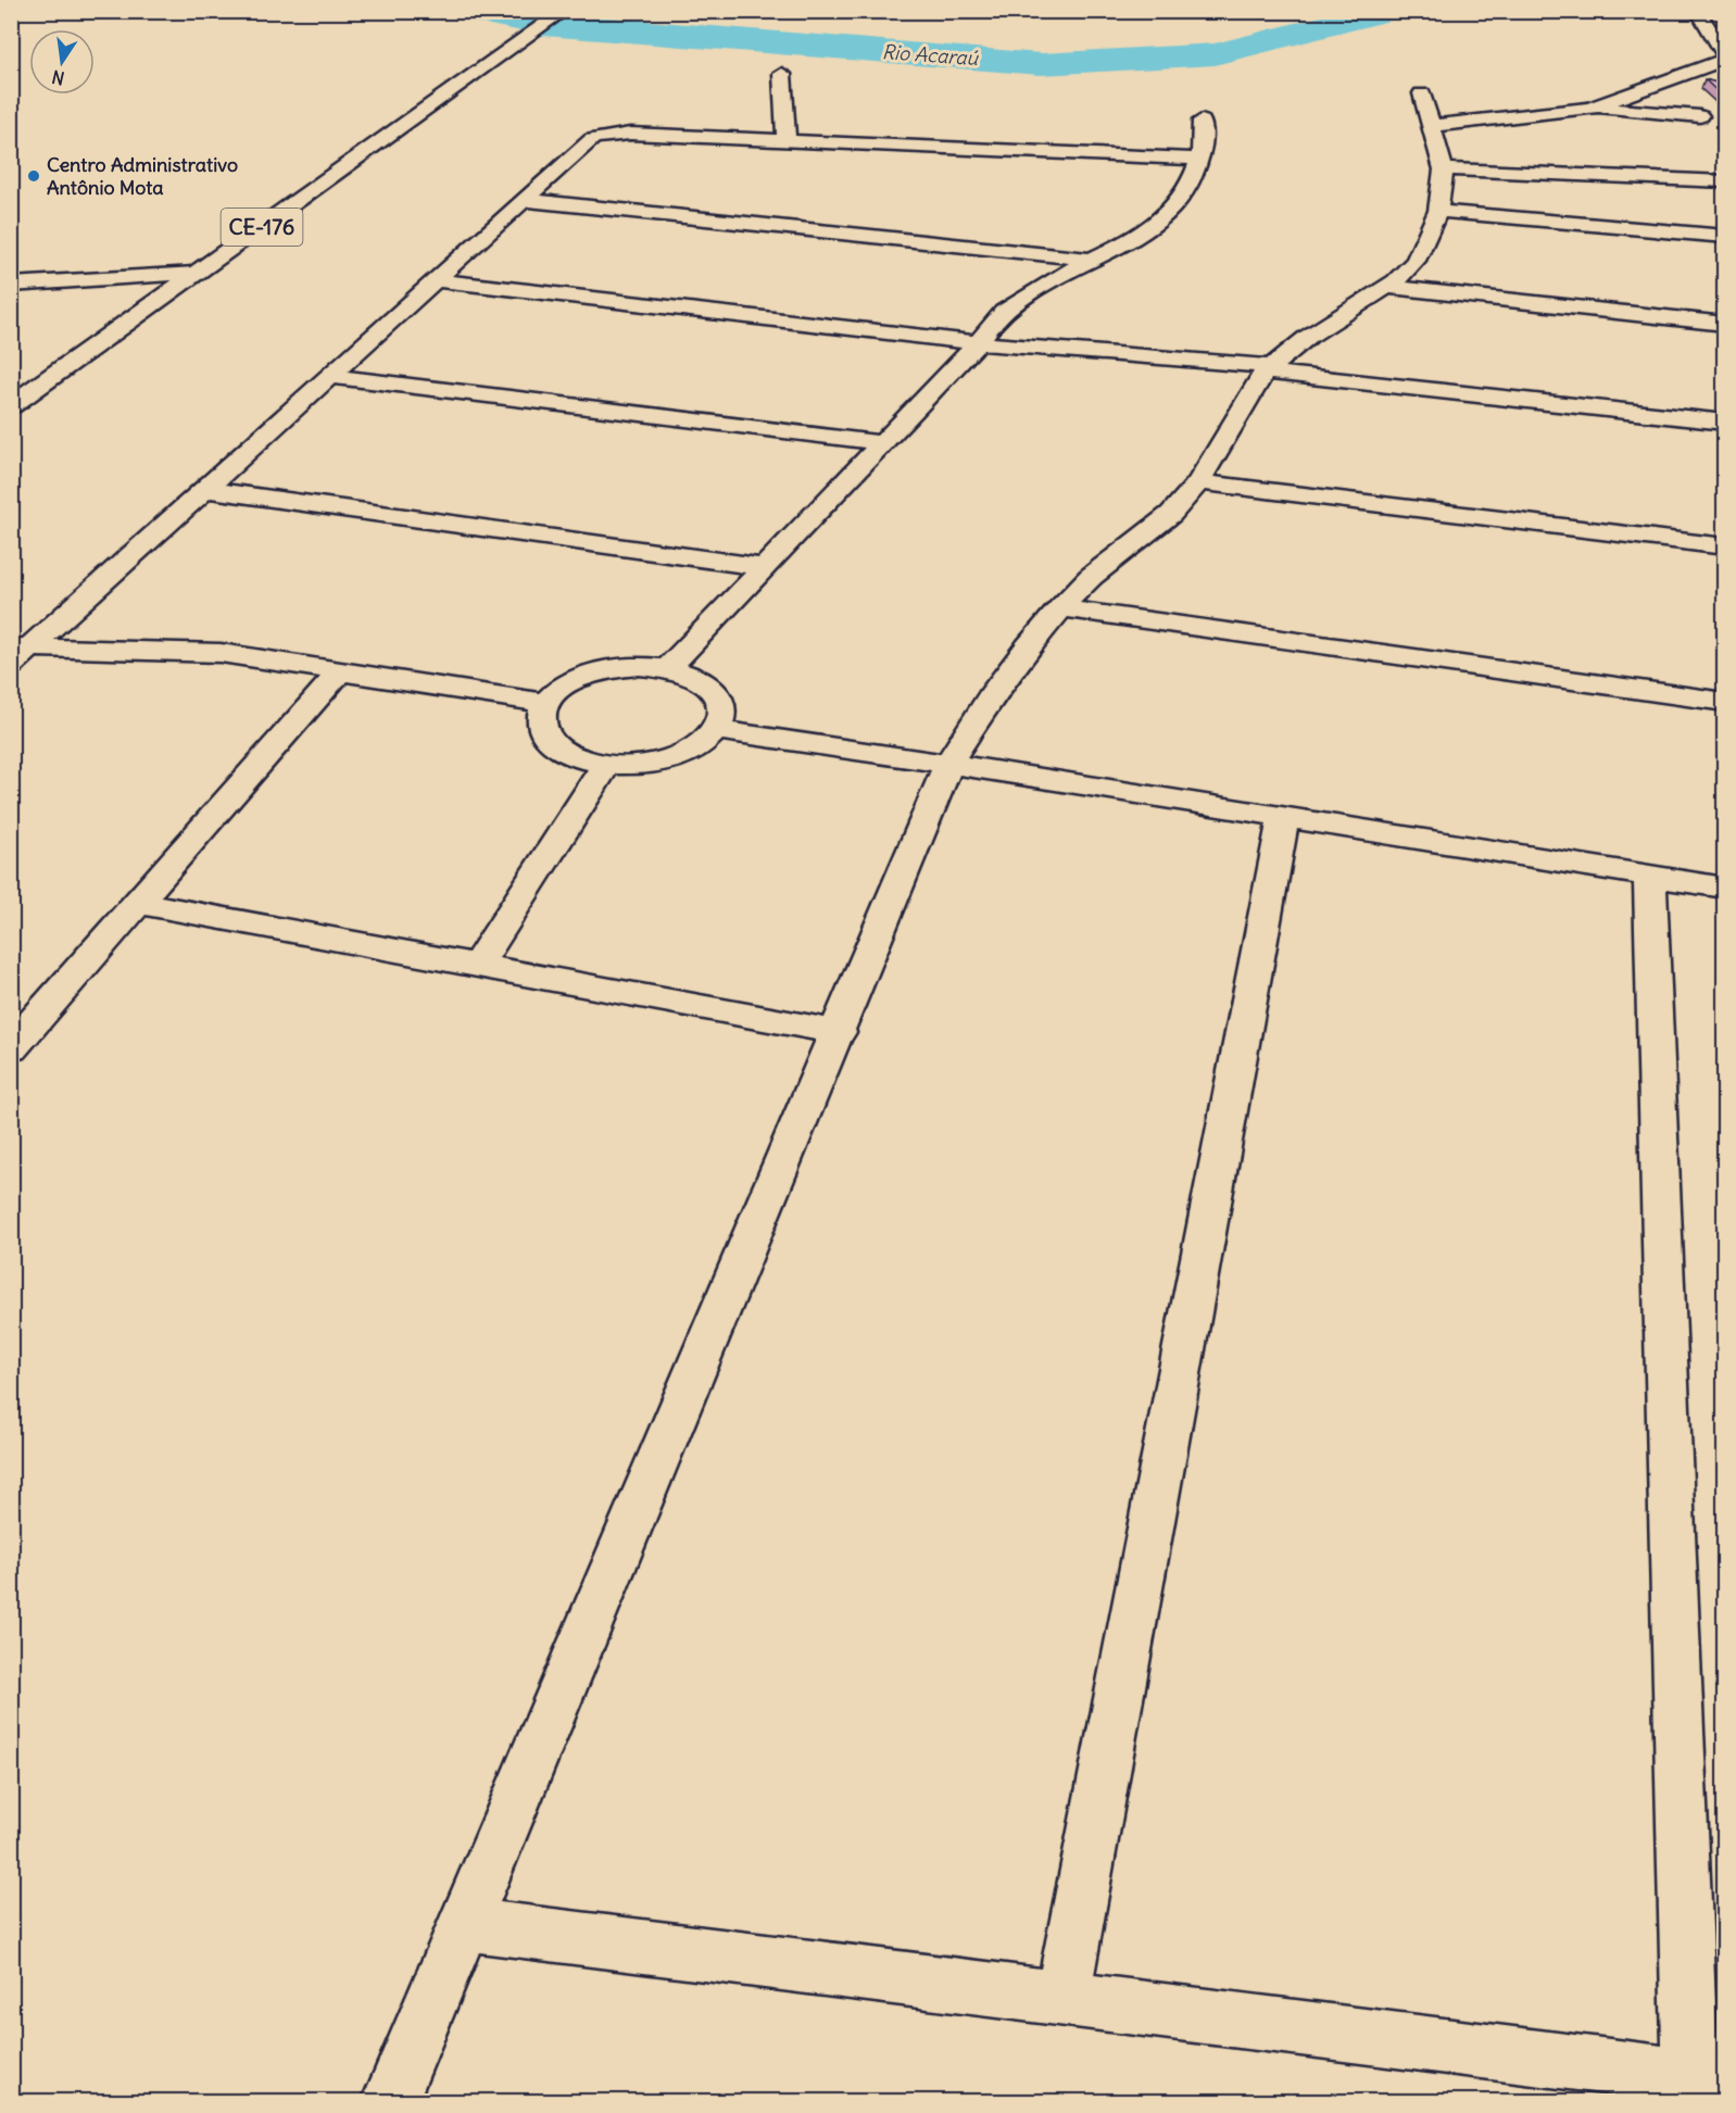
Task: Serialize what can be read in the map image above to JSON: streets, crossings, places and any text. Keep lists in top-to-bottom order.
{
  "streets": {
    "street": ["CE-176"]
  },
  "water": ["Rio Acaraú"],
  "places": ["Centro Administrativo Antônio Mota"],
  "north": "bottom"
}
